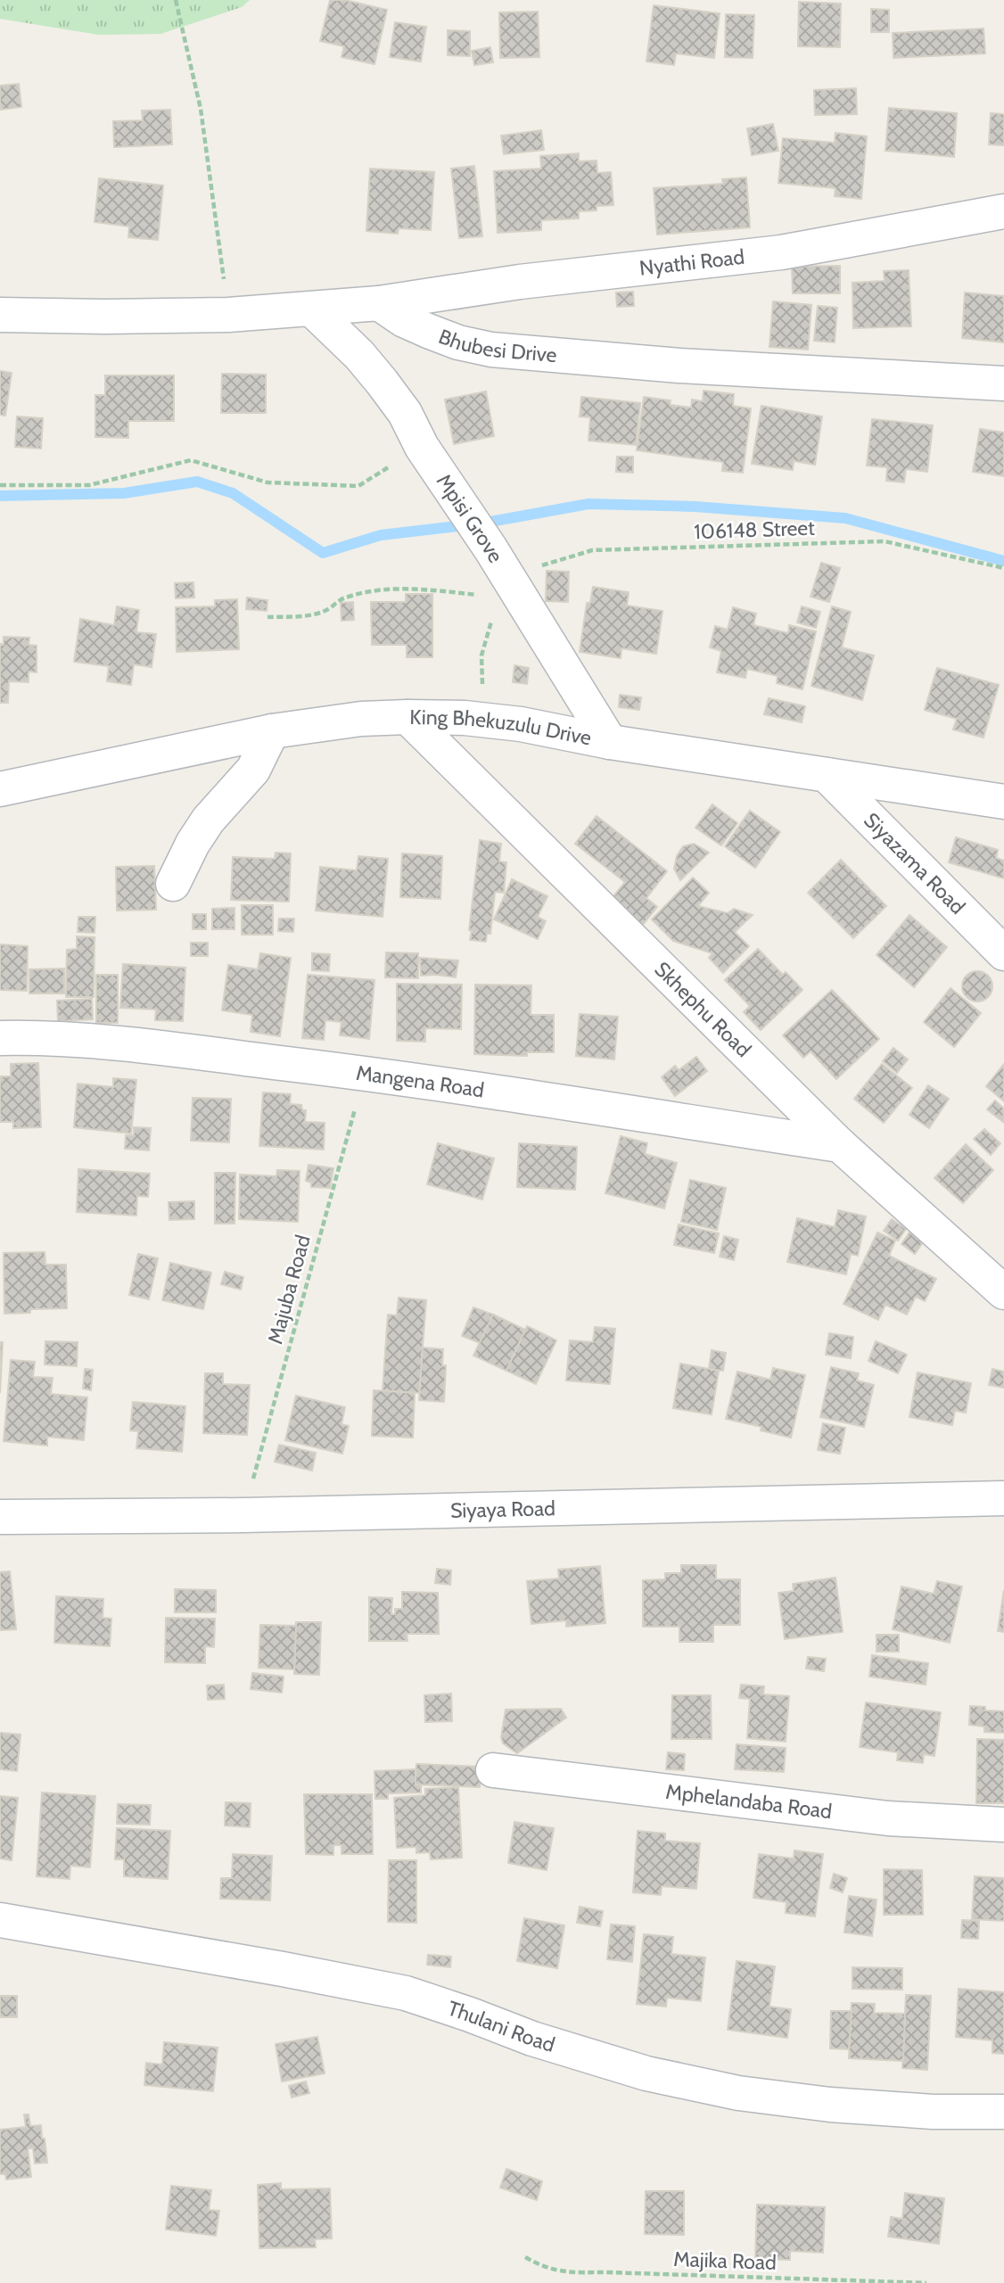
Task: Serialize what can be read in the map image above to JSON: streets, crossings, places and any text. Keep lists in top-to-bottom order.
{
  "streets": {
    "street": [
      "Nyathi Road",
      "Bhubesi Drive",
      "Mpisi Grove",
      "King Bhekuzulu Drive",
      "Siyazama Road",
      "Skhephu Road",
      "Mangena Road",
      "Siyaya Road",
      "Mphelandaba Road",
      "Thulani Road"
    ],
    "path": ["106148 Street", "Majuba Road", "Majika Road"]
  },
  "crossings": [
    ["Nyathi Road", "Bhubesi Drive"],
    ["Mpisi Grove", "106148 Street"],
    ["Mpisi Grove", "King Bhekuzulu Drive"],
    ["King Bhekuzulu Drive", "Siyazama Road"],
    ["King Bhekuzulu Drive", "Skhephu Road"],
    ["Skhephu Road", "Mangena Road"],
    ["Mangena Road", "Majuba Road"],
    ["Majuba Road", "Siyaya Road"]
  ]
}
